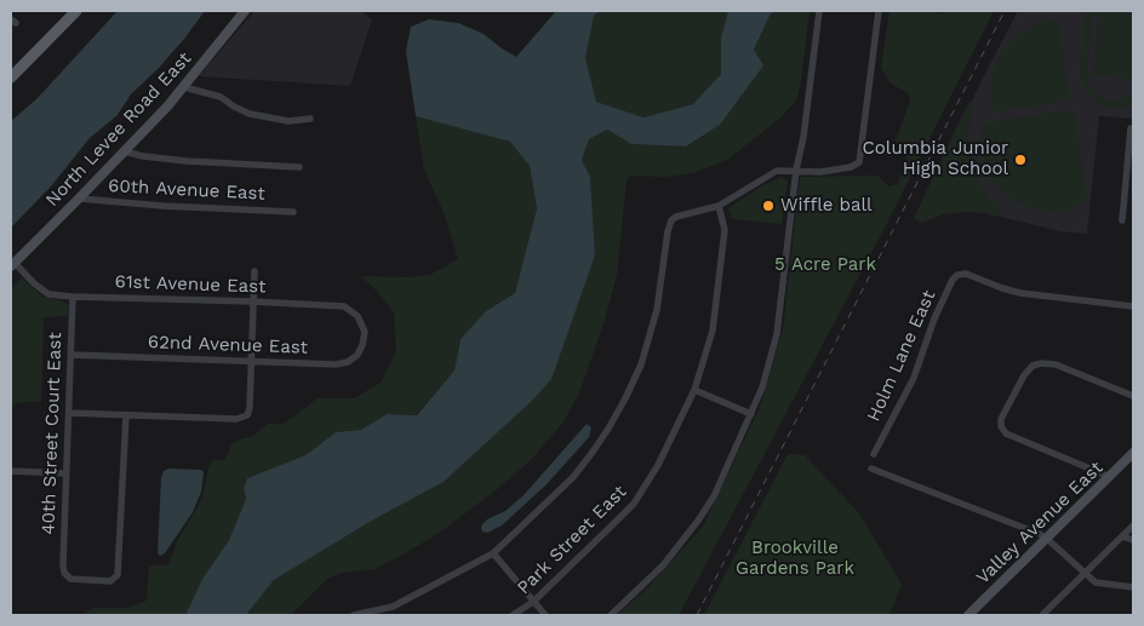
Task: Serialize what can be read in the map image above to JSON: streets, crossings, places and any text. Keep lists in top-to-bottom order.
{
  "streets": {
    "street": [
      "North Levee Road East",
      "60th Avenue East",
      "61st Avenue East",
      "62nd Avenue East",
      "Holm Lane East",
      "40th Street Court East",
      "Valley Avenue East",
      "Park Street East"
    ]
  },
  "crossings": [
    ["North Levee Road East", "60th Avenue East"],
    ["North Levee Road East", "61st Avenue East"],
    ["61st Avenue East", "62nd Avenue East"],
    ["61st Avenue East", "40th Street Court East"],
    ["62nd Avenue East", "40th Street Court East"]
  ],
  "parks": ["5 Acre Park", "Brookville Gardens Park"],
  "places": ["Columbia Junior High School", "Wiffle ball"]
}
